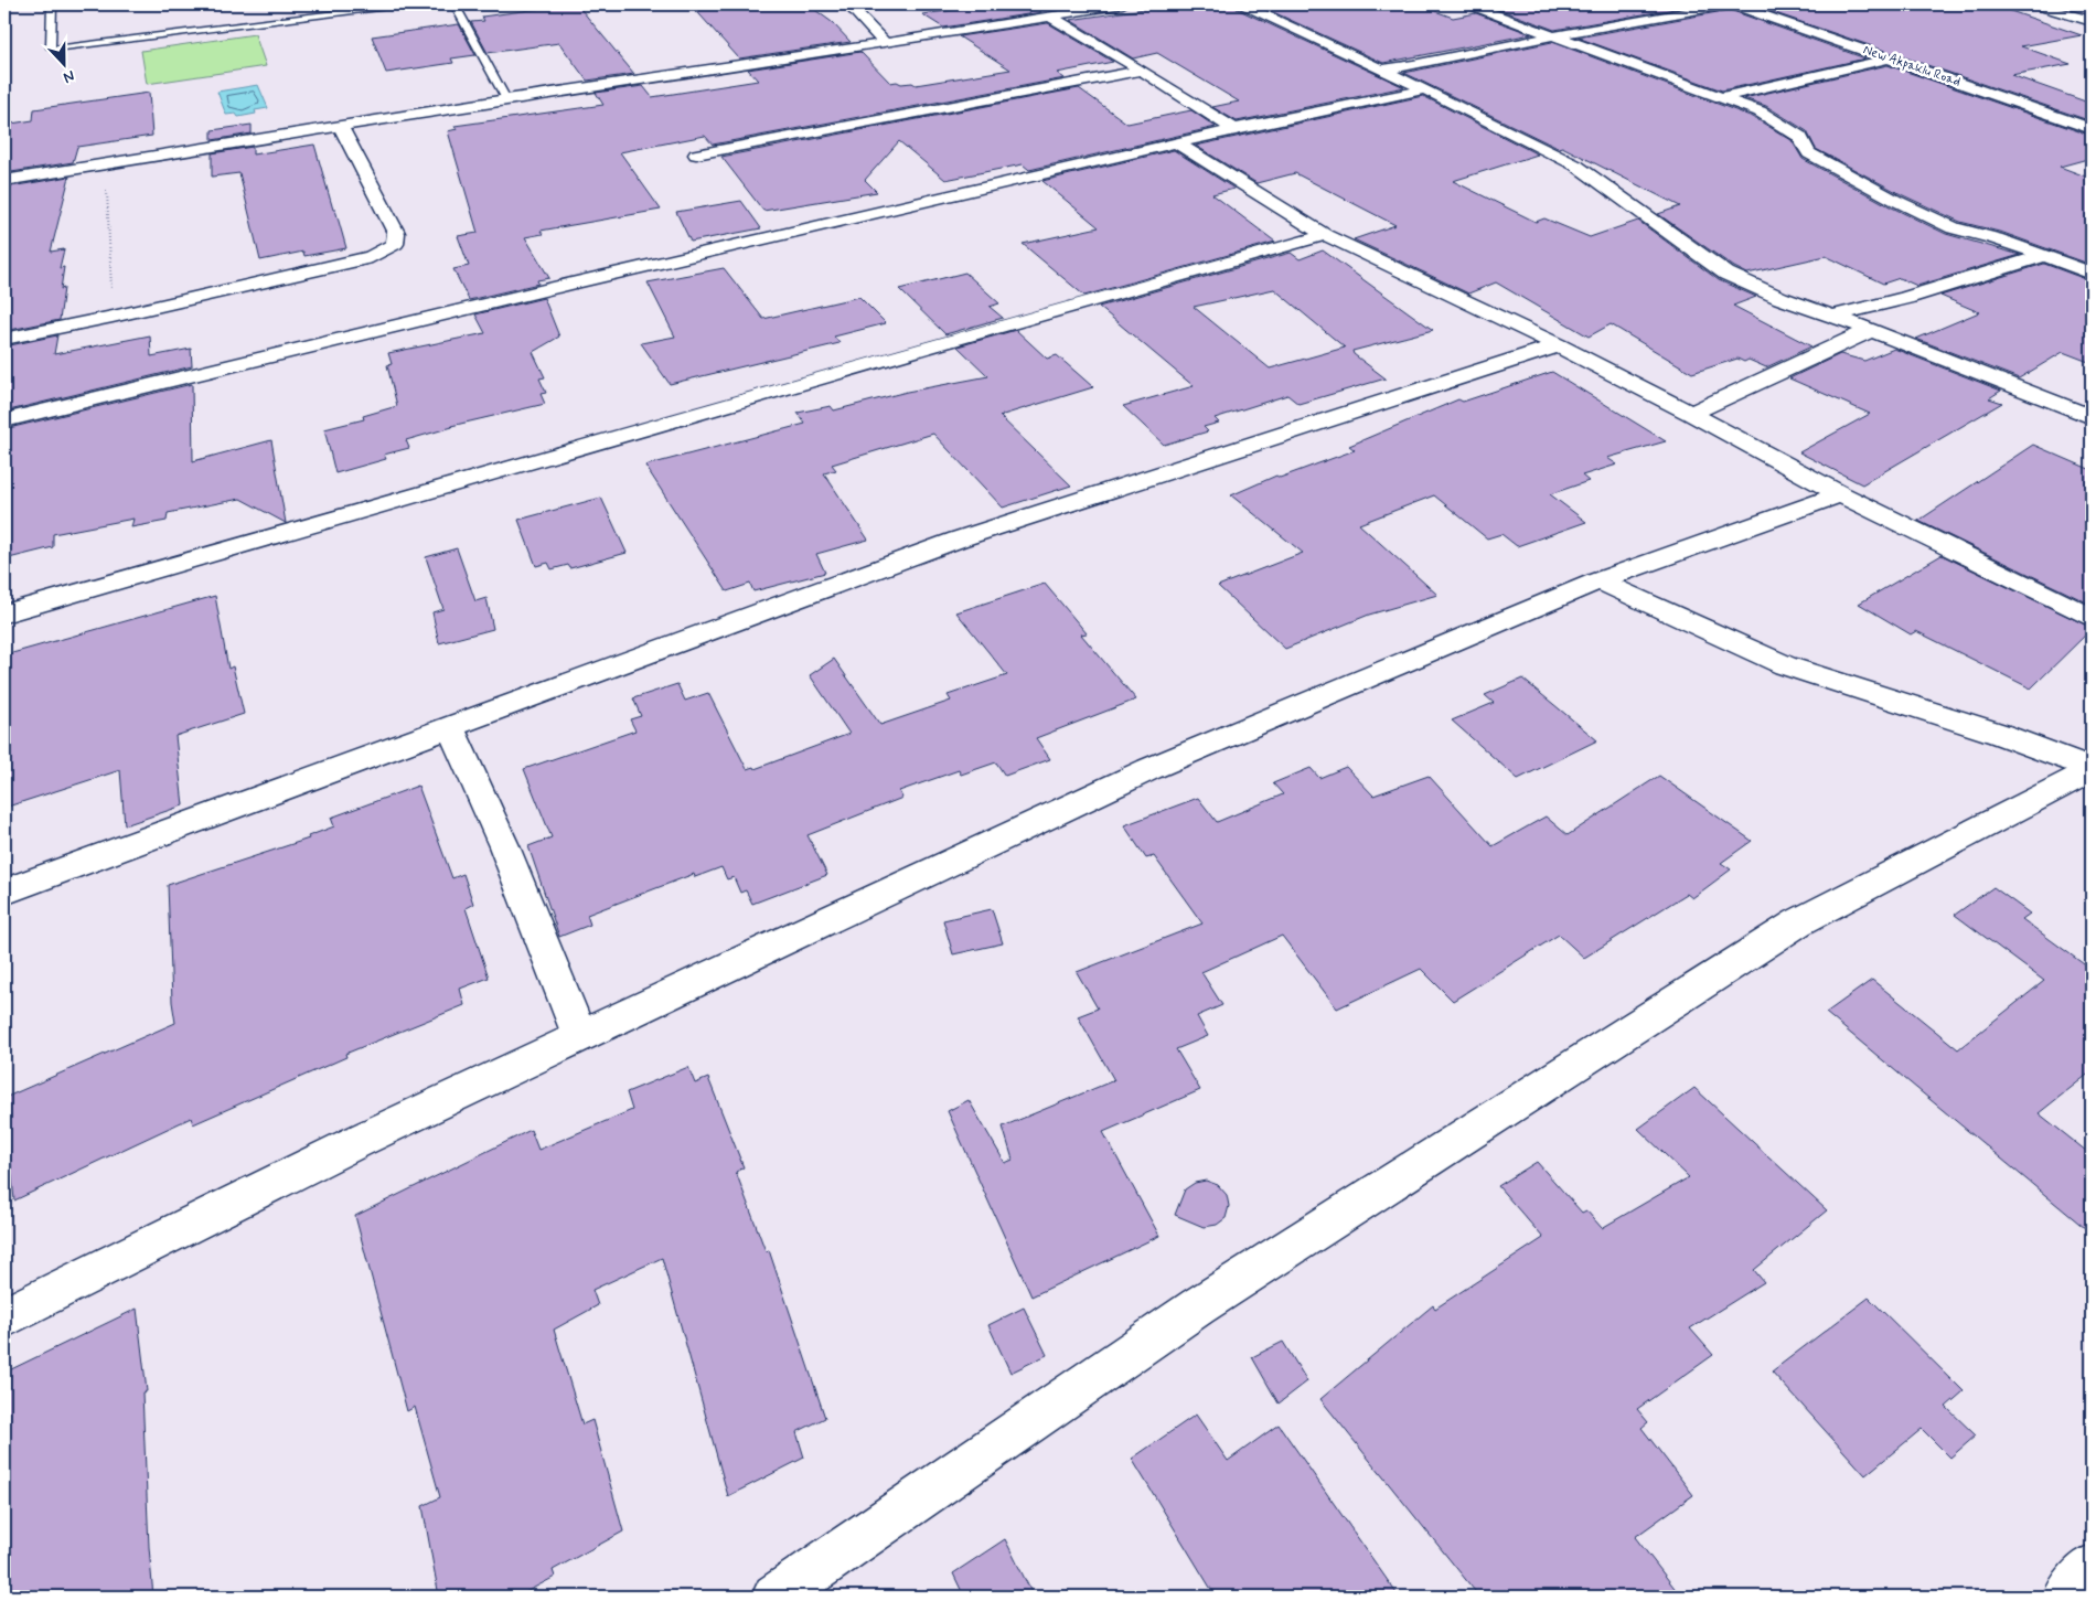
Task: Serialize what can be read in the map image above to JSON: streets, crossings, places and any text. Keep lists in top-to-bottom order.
{
  "streets": {
    "street": ["New Akpaklu Road"]
  },
  "north": "bottom"
}
